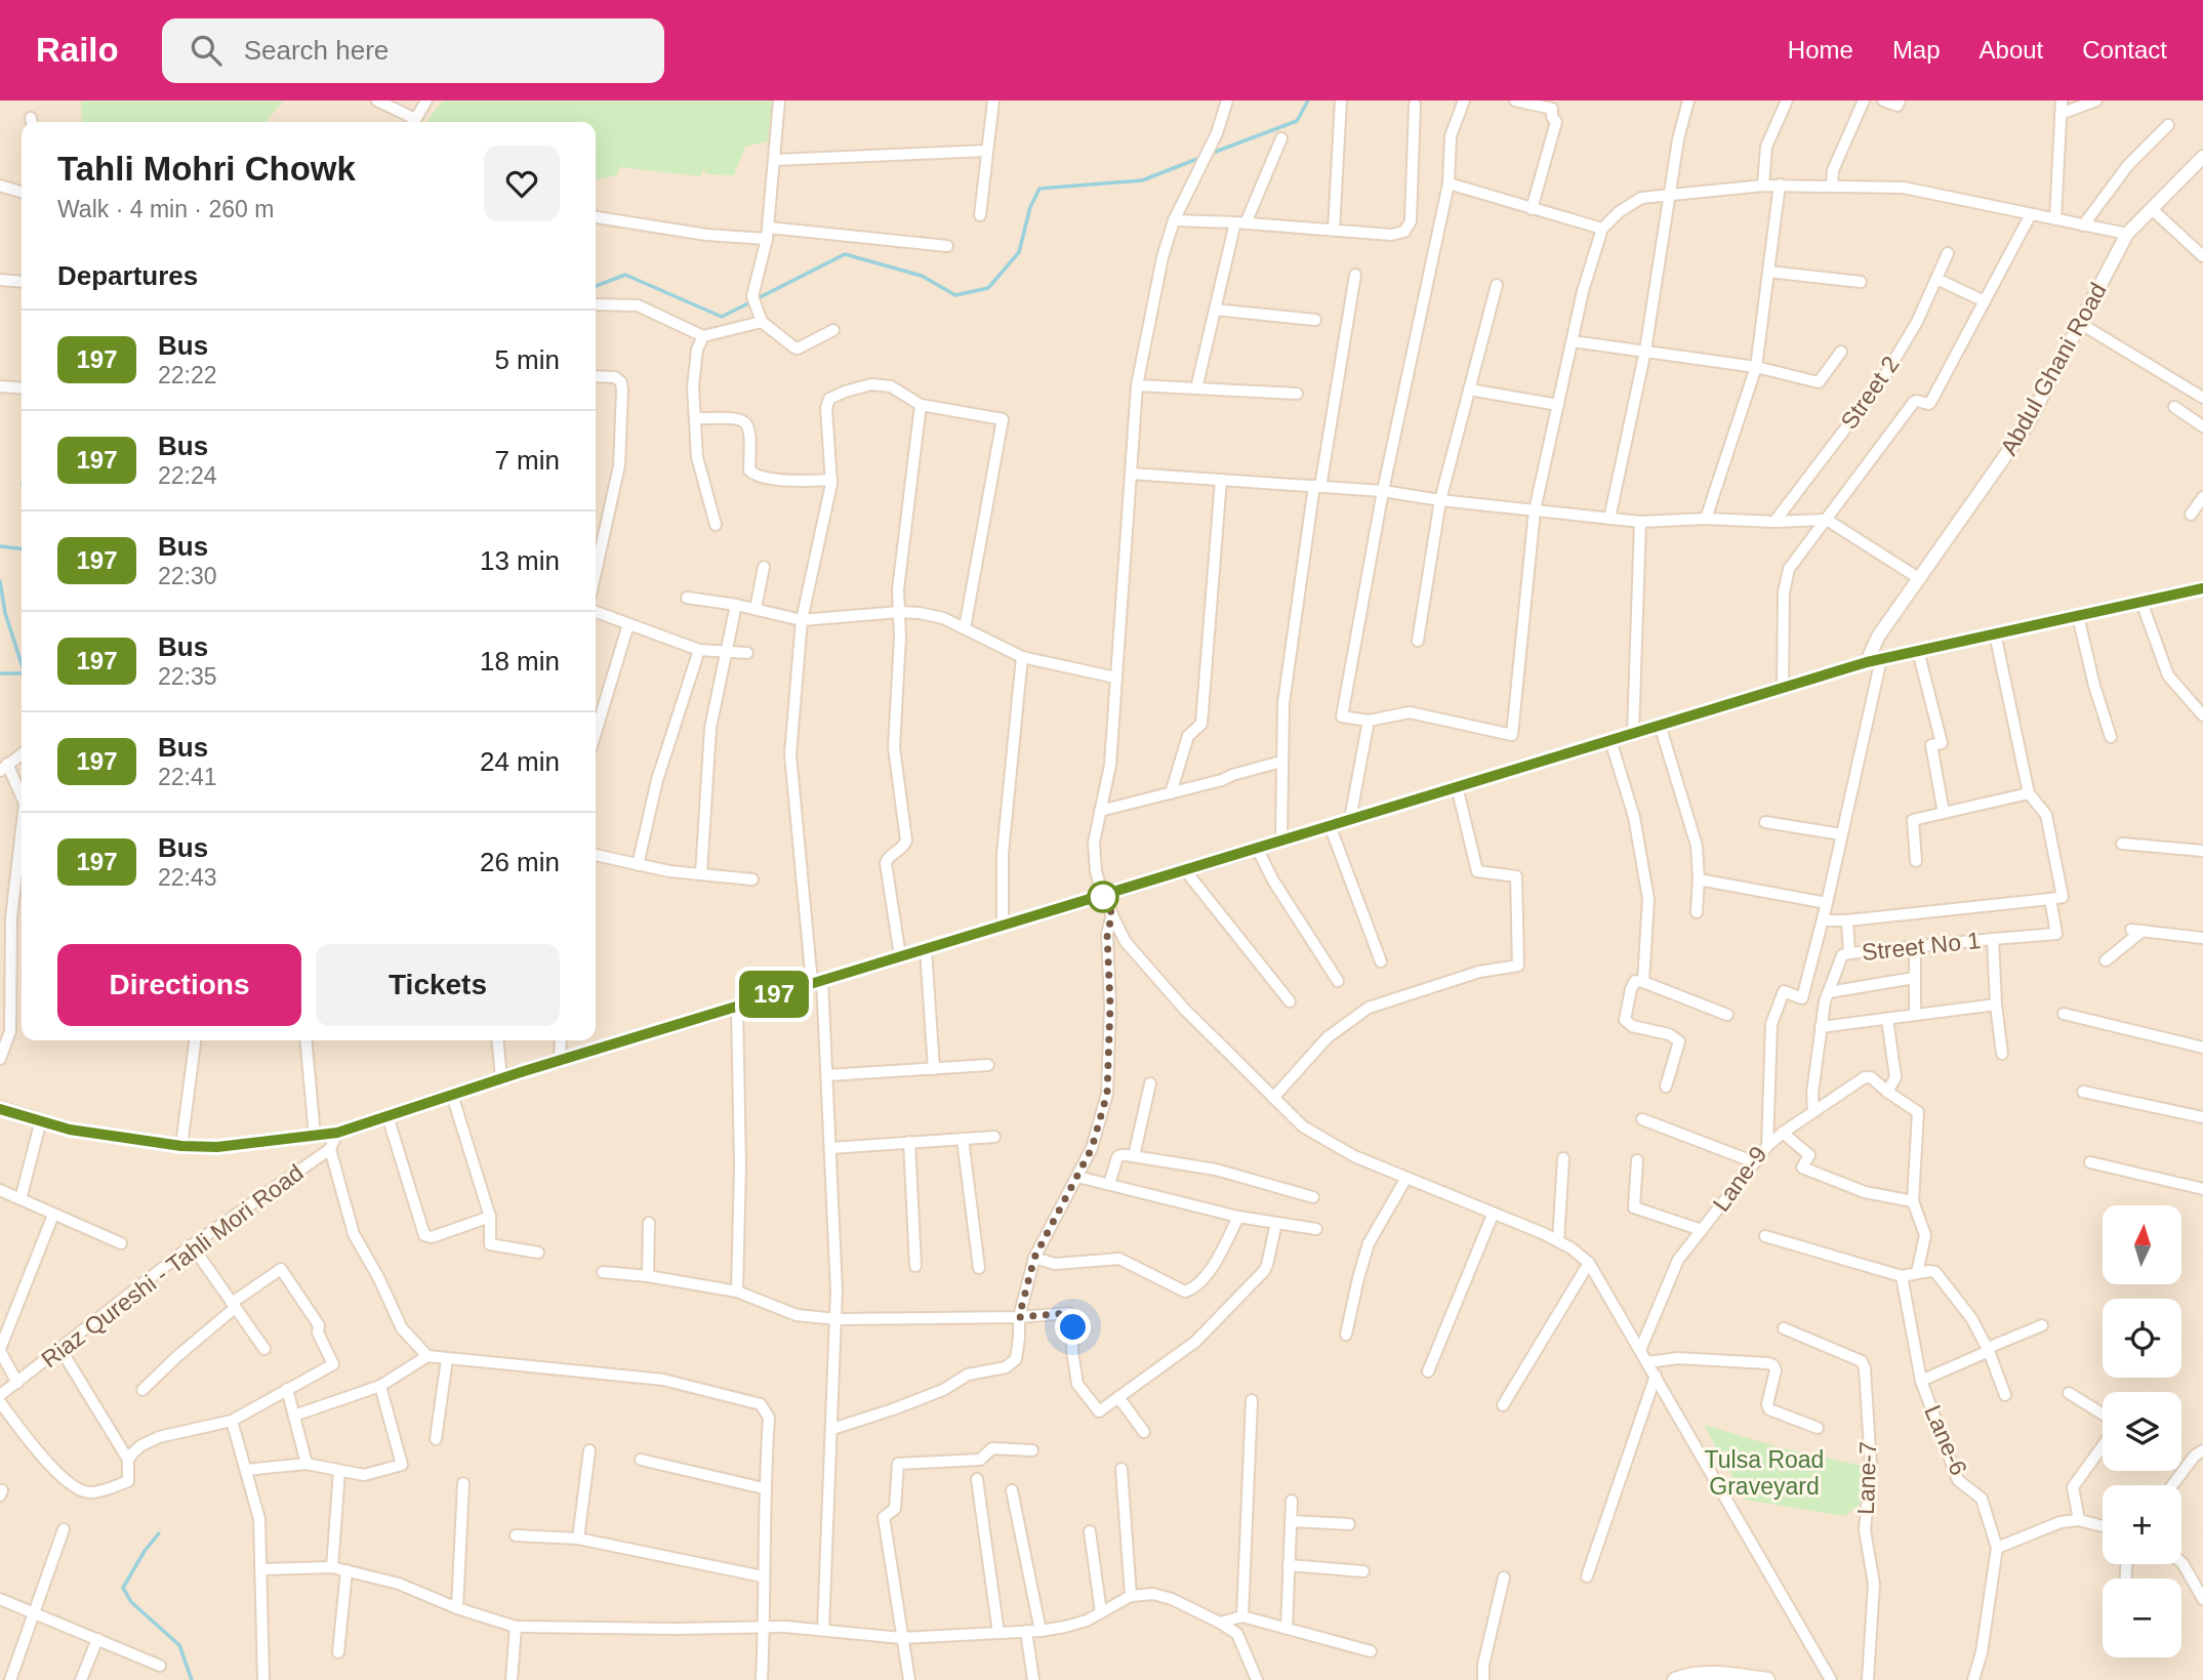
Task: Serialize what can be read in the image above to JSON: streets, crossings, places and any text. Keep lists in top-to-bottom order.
{
  "streets": {
    "street": [
      "Abdul Ghani Road",
      "Street 2",
      "Street No 1",
      "Lane-9",
      "Riaz Qureshi - Tahli Mori Road",
      "Lane-6",
      "Lane-7"
    ]
  },
  "parks": ["Tulsa Road Graveyard"],
  "lines": ["bus line 197"],
  "north": "top",
  "page": {
    "header": "Railo",
    "search": "Search here",
    "nav": [
      "Home",
      "Map",
      "About",
      "Contact"
    ],
    "on_map": "197",
    "heading": [
      ["Tahli Mohri Chowk", "Walk · 4 min · 260 m"],
      "Departures"
    ],
    "list": [
      {
        "mark": "197",
        "name": "Bus",
        "note": "22:22",
        "value": "5 min"
      },
      {
        "mark": "197",
        "name": "Bus",
        "note": "22:24",
        "value": "7 min"
      },
      {
        "mark": "197",
        "name": "Bus",
        "note": "22:30",
        "value": "13 min"
      },
      {
        "mark": "197",
        "name": "Bus",
        "note": "22:35",
        "value": "18 min"
      },
      {
        "mark": "197",
        "name": "Bus",
        "note": "22:41",
        "value": "24 min"
      },
      {
        "mark": "197",
        "name": "Bus",
        "note": "22:43",
        "value": "26 min"
      }
    ],
    "buttons": ["Directions", "Tickets"],
    "map_buttons": ["+", "−"]
  }
}
